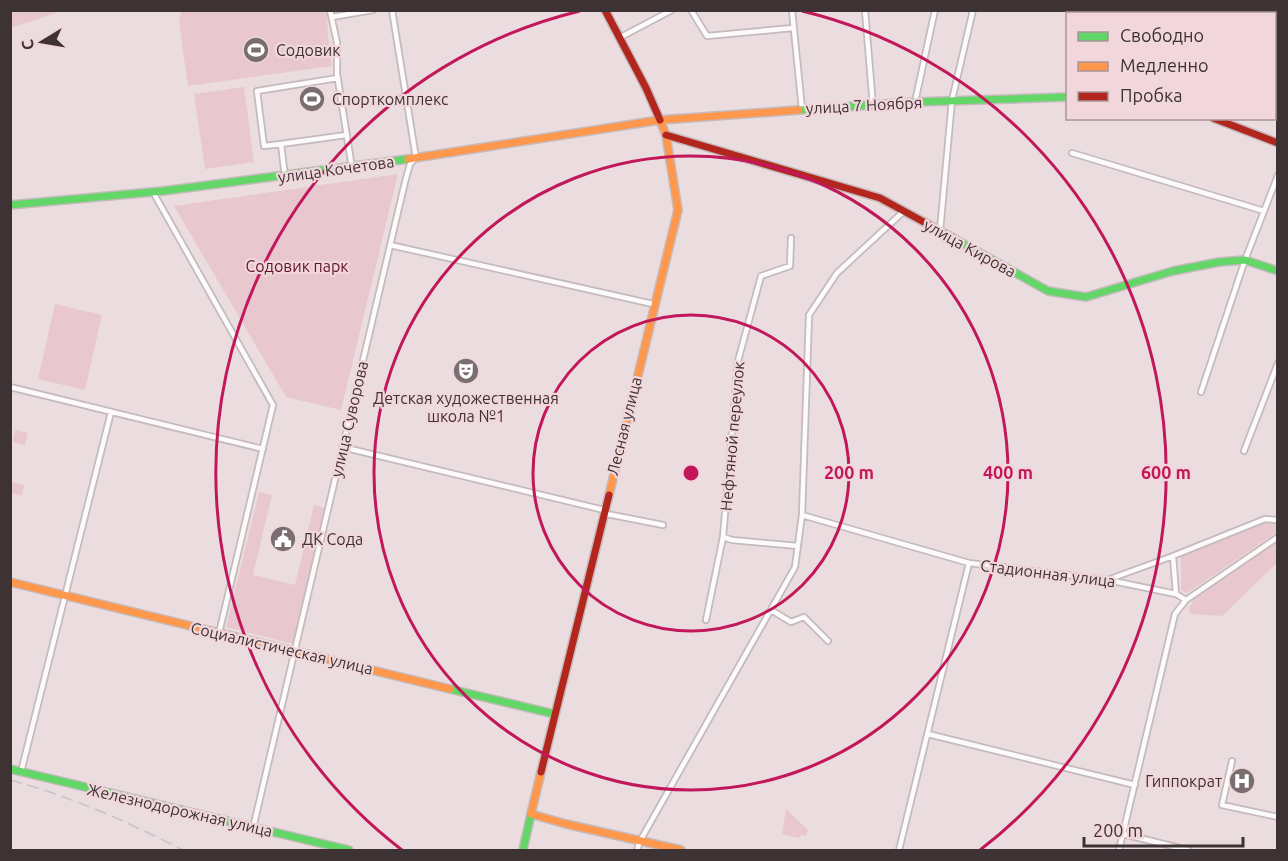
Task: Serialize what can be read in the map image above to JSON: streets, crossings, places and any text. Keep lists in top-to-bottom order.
{
  "streets": {
    "main road": [
      "улица 7 Ноября",
      "улица Кочетова",
      "улица Кирова",
      "Лесная улица",
      "Социалистическая улица",
      "Железнодорожная улица"
    ],
    "street": ["улица Суворова", "Нефтяной переулок", "Стадионная улица"]
  },
  "crossings": [
    ["улица 7 Ноября", "улица Кочетова"],
    ["улица 7 Ноября", "Лесная улица"],
    ["улица Кочетова", "улица Суворова"],
    ["улица Кочетова", "Лесная улица"],
    ["улица Кирова", "Лесная улица"],
    ["улица Суворова", "Социалистическая улица"],
    ["улица Суворова", "Железнодорожная улица"],
    ["Лесная улица", "Социалистическая улица"]
  ],
  "parks": ["Содовик парк"],
  "places": {
    "sports": ["Содовик", "Спорткомплекс"],
    "theatre": ["Детская художественная школа №1"],
    "public building": ["ДК Сода"],
    "hospital": ["Гиппократ"]
  },
  "legend": ["Свободно", "Медленно", "Пробка"],
  "scale_bar": "200 m",
  "north": "left",
  "rings": ["200 m", "400 m", "600 m"]
}
